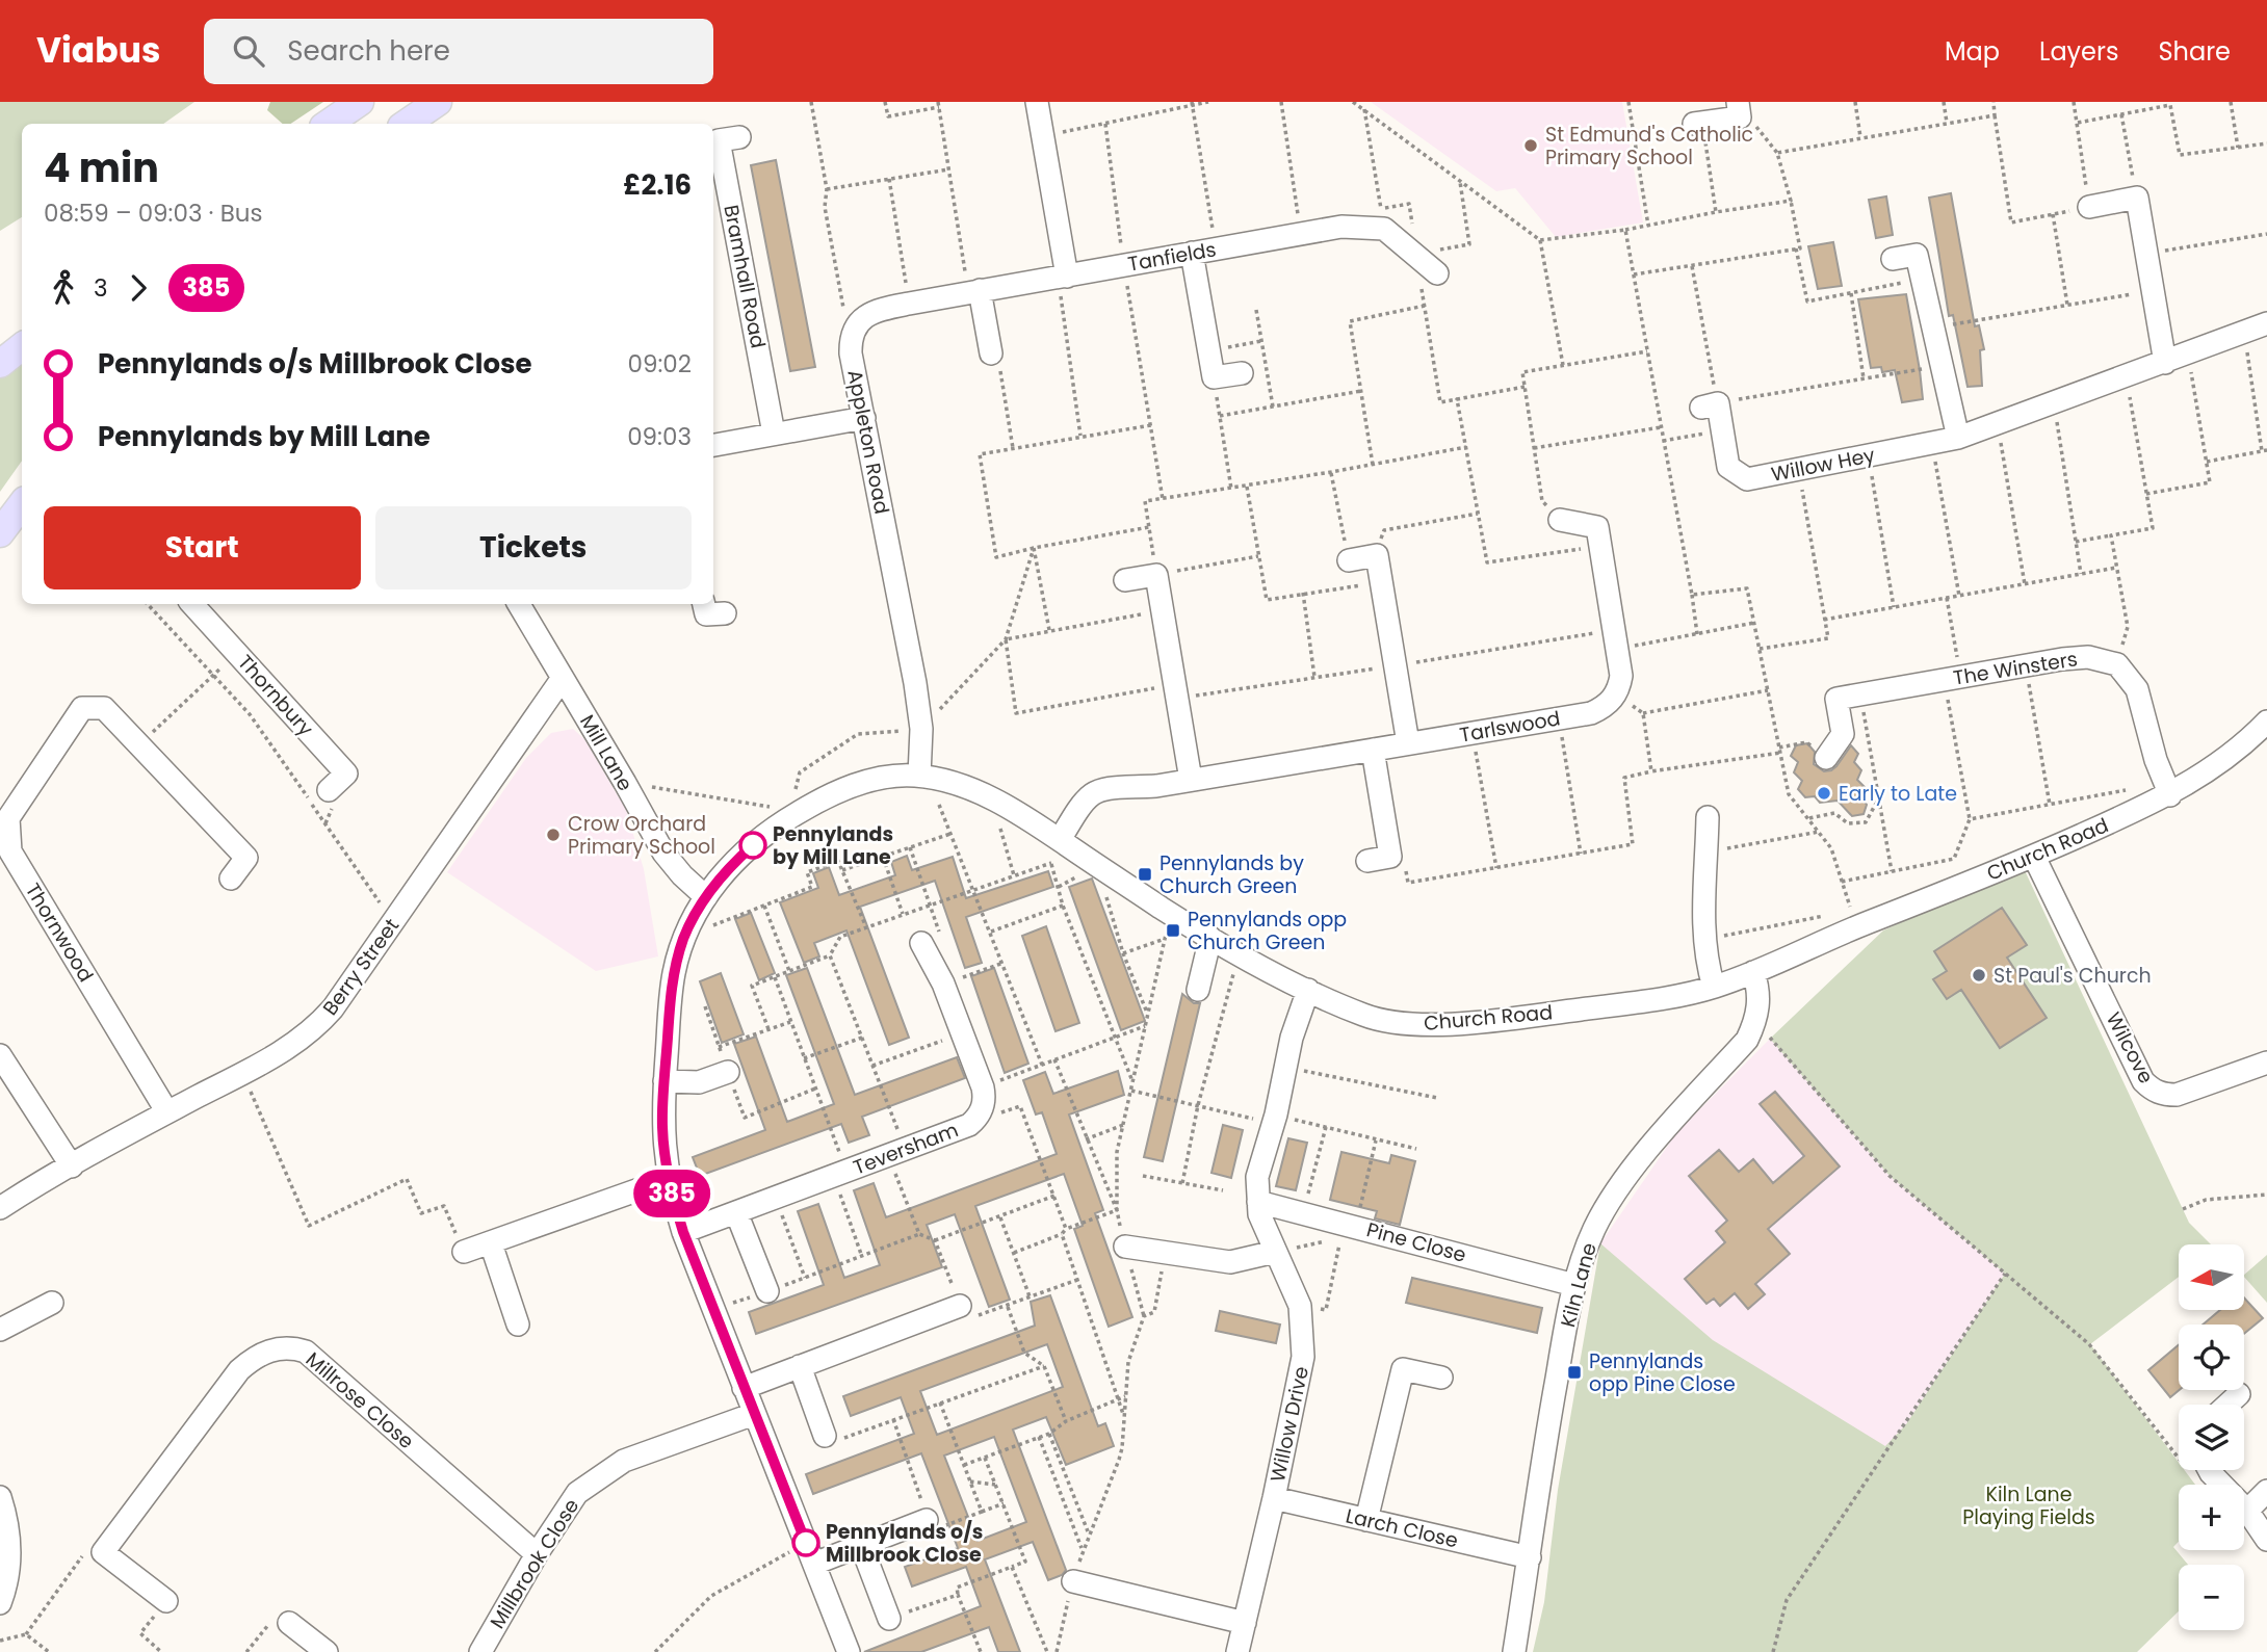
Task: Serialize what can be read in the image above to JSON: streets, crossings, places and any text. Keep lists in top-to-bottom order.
{
  "streets": {
    "street": [
      "Tanfields",
      "Bramhall Road",
      "Appleton Road",
      "Willow Hey",
      "The Winsters",
      "Thornbury",
      "Tarlswood",
      "Mill Lane",
      "Church Road",
      "Thornwood",
      "Berry Street",
      "Wilcove",
      "Teversham",
      "Pine Close",
      "Kiln Lane",
      "Millrose Close",
      "Willow Drive",
      "Larch Close",
      "Millbrook Close"
    ]
  },
  "crossings": [
    ["Tanfields", "Appleton Road"],
    ["Appleton Road", "Church Road"],
    ["Tarlswood", "Church Road"],
    ["Mill Lane", "Church Road"],
    ["Mill Lane", "Berry Street"],
    ["Church Road", "Wilcove"],
    ["Church Road", "Teversham"],
    ["Church Road", "Kiln Lane"],
    ["Church Road", "Willow Drive"],
    ["Church Road", "Millbrook Close"],
    ["Thornwood", "Berry Street"],
    ["Pine Close", "Kiln Lane"],
    ["Pine Close", "Willow Drive"],
    ["Kiln Lane", "Larch Close"],
    ["Millrose Close", "Millbrook Close"],
    ["Willow Drive", "Larch Close"]
  ],
  "parks": ["Kiln Lane Playing Fields"],
  "places": {
    "other": [
      "St Edmund's Catholic Primary School",
      "Early to Late",
      "Crow Orchard Primary School",
      "Pennylands by Mill Lane",
      "St Paul's Church",
      "Pennylands o/s Millbrook Close"
    ],
    "transit": ["Pennylands by Church Green", "Pennylands opp Church Green", "Pennylands opp Pine Close"]
  },
  "lines": ["bus line 385"],
  "north": "left",
  "page": {
    "header": "Viabus",
    "search": "Search here",
    "nav": ["Map", "Layers", "Share"],
    "on_map": "385",
    "heading": ["4 min", "08:59 – 09:03 · Bus", "£2.16"],
    "legs": ["3", "385"],
    "list": [
      {
        "name": "Pennylands o/s Millbrook Close",
        "value": "09:02"
      },
      {
        "name": "Pennylands by Mill Lane",
        "value": "09:03"
      }
    ],
    "buttons": ["Start", "Tickets"],
    "map_buttons": ["+", "−"]
  }
}
